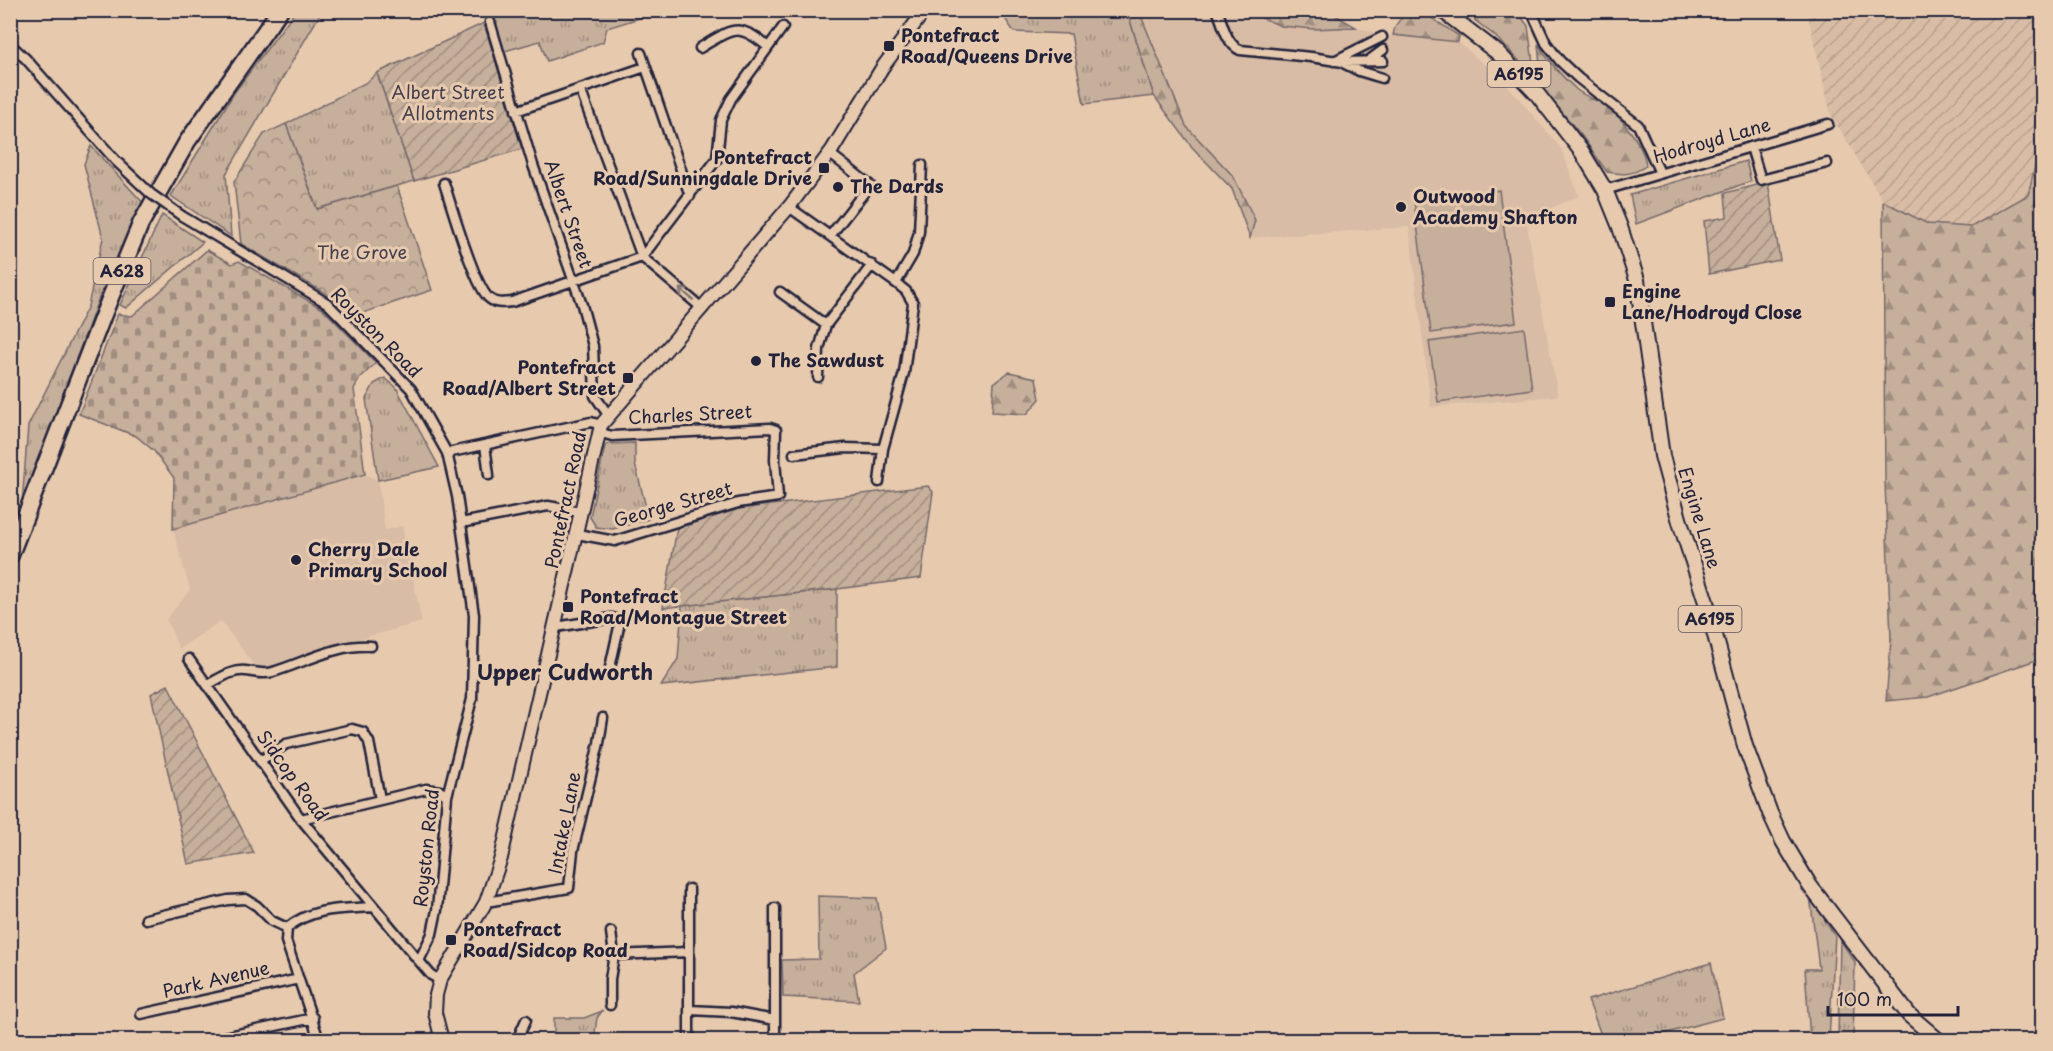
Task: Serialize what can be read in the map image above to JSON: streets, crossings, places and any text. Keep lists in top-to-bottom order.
{
  "streets": {
    "highway": ["A628"],
    "main road": ["A6195", "Engine Lane"],
    "street": [
      "Hodroyd Lane",
      "Albert Street",
      "Royston Road",
      "Charles Street",
      "Pontefract Road",
      "George Street",
      "Sidcop Road",
      "Intake Lane",
      "Park Avenue"
    ]
  },
  "crossings": [
    ["Hodroyd Lane", "Engine Lane"],
    ["Albert Street", "Charles Street"],
    ["Albert Street", "Pontefract Road"],
    ["Royston Road", "Sidcop Road"],
    ["Charles Street", "Pontefract Road"],
    ["Charles Street", "George Street"],
    ["Pontefract Road", "George Street"],
    ["Pontefract Road", "Intake Lane"]
  ],
  "districts": ["Upper Cudworth"],
  "parks": ["Albert Street Allotments", "The Grove"],
  "places": {
    "transit": [
      "Pontefract Road/Queens Drive",
      "Pontefract Road/Sunningdale Drive",
      "Engine Lane/Hodroyd Close",
      "Pontefract Road/Albert Street",
      "Pontefract Road/Montague Street",
      "Pontefract Road/Sidcop Road"
    ],
    "other": [
      "The Dards",
      "Outwood Academy Shafton",
      "The Sawdust",
      "Cherry Dale Primary School"
    ]
  },
  "scale_bar": "100 m"
}
